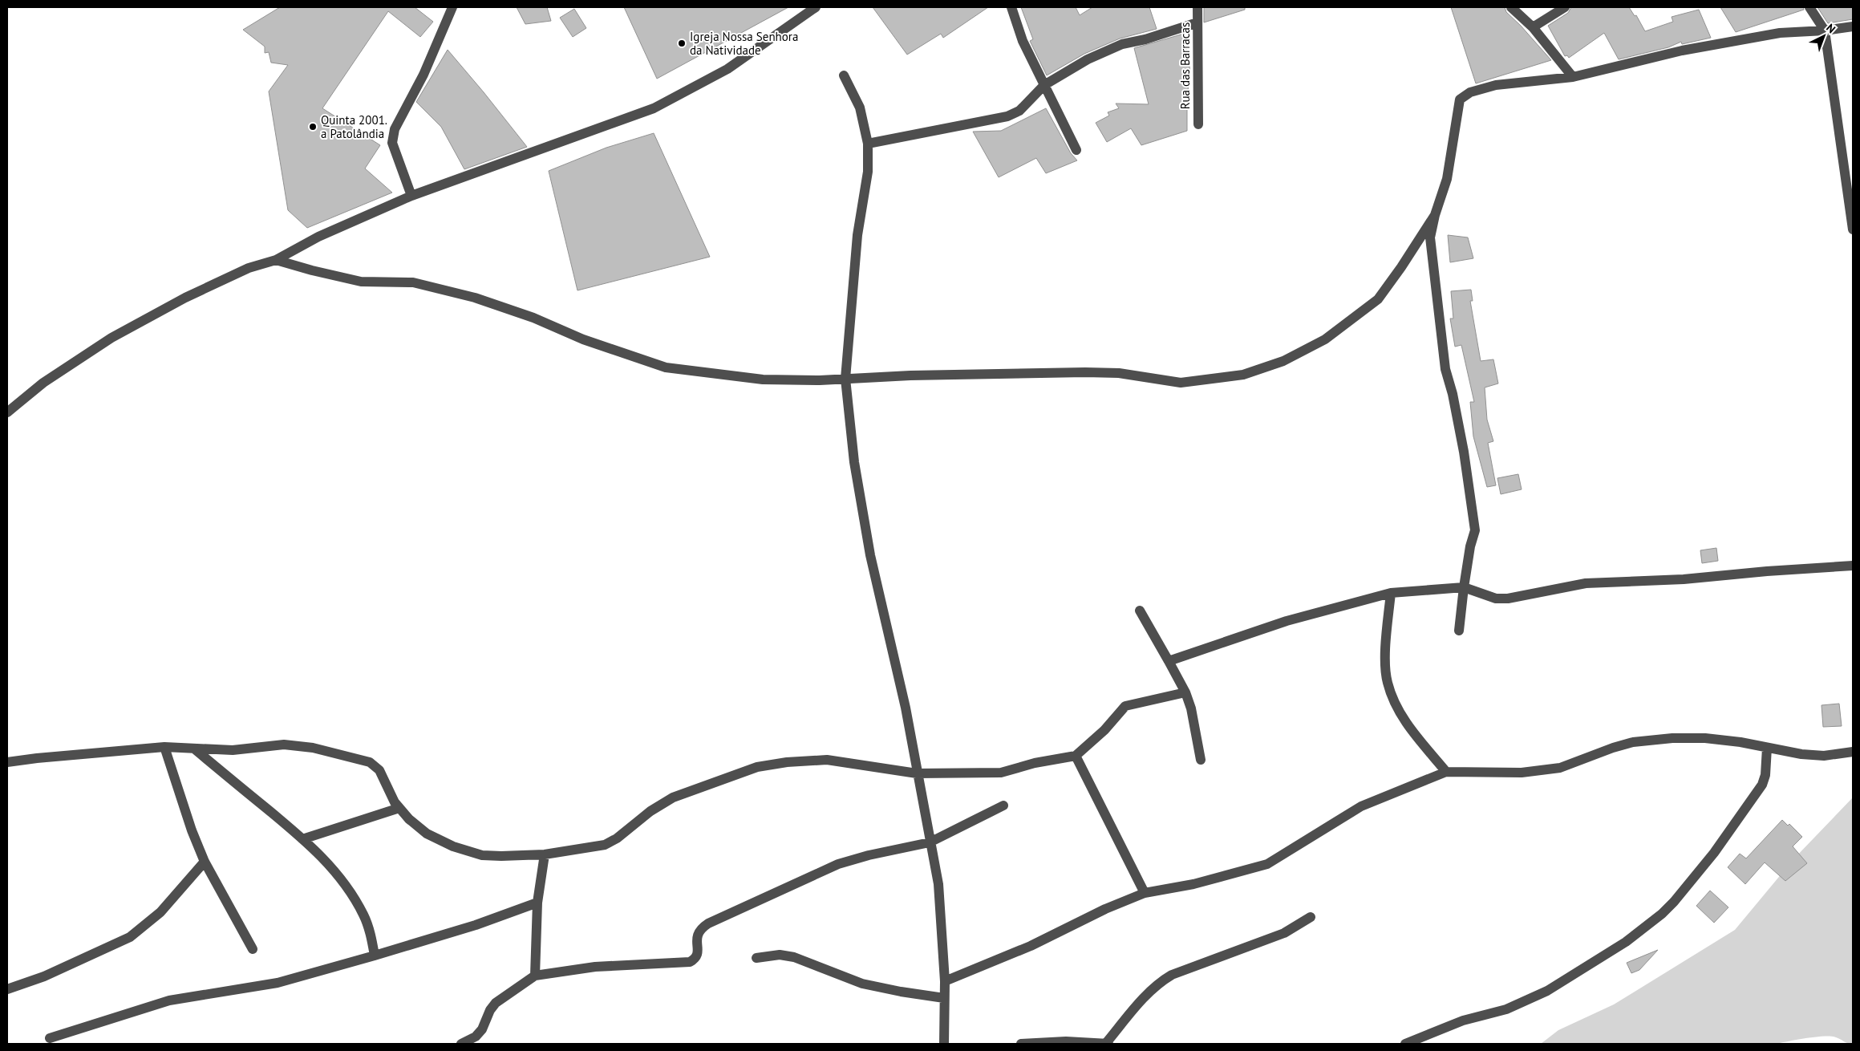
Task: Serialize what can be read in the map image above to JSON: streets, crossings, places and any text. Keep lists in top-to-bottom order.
{
  "streets": {
    "street": ["Rua das Barracas"]
  },
  "places": ["Igreja Nossa Senhora da Natividade", "Quinta 2001. a Patolândia"],
  "north": "top right"
}
